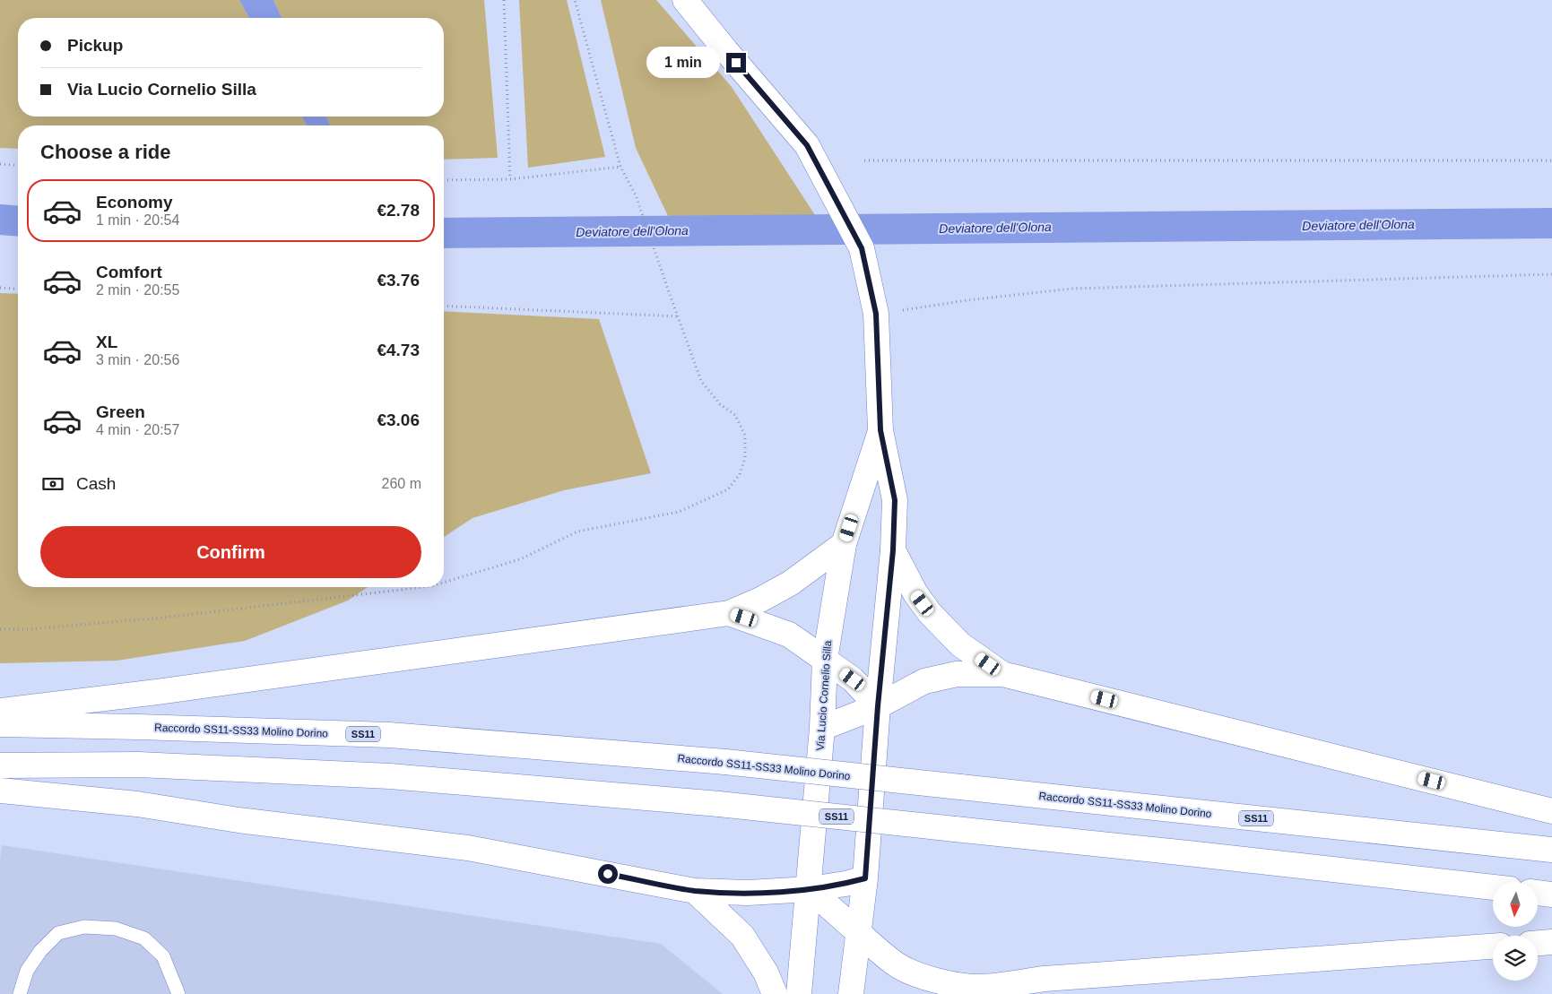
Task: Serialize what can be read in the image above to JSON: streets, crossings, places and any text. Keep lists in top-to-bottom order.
{
  "streets": {
    "main road": ["Via Lucio Cornelio Silla", "Raccordo SS11-SS33 Molino Dorino", "SS11"]
  },
  "water": ["Deviatore dell'Olona"],
  "north": "bottom",
  "page": {
    "banner": ["Pickup", "Via Lucio Cornelio Silla"],
    "bubble": "1 min",
    "heading": "Choose a ride",
    "list": [
      {
        "name": "Economy",
        "note": "1 min · 20:54",
        "value": "€2.78"
      },
      {
        "name": "Comfort",
        "note": "2 min · 20:55",
        "value": "€3.76"
      },
      {
        "name": "XL",
        "note": "3 min · 20:56",
        "value": "€4.73"
      },
      {
        "name": "Green",
        "note": "4 min · 20:57",
        "value": "€3.06"
      }
    ],
    "pay": ["Cash", "260 m"],
    "buttons": "Confirm"
  }
}
